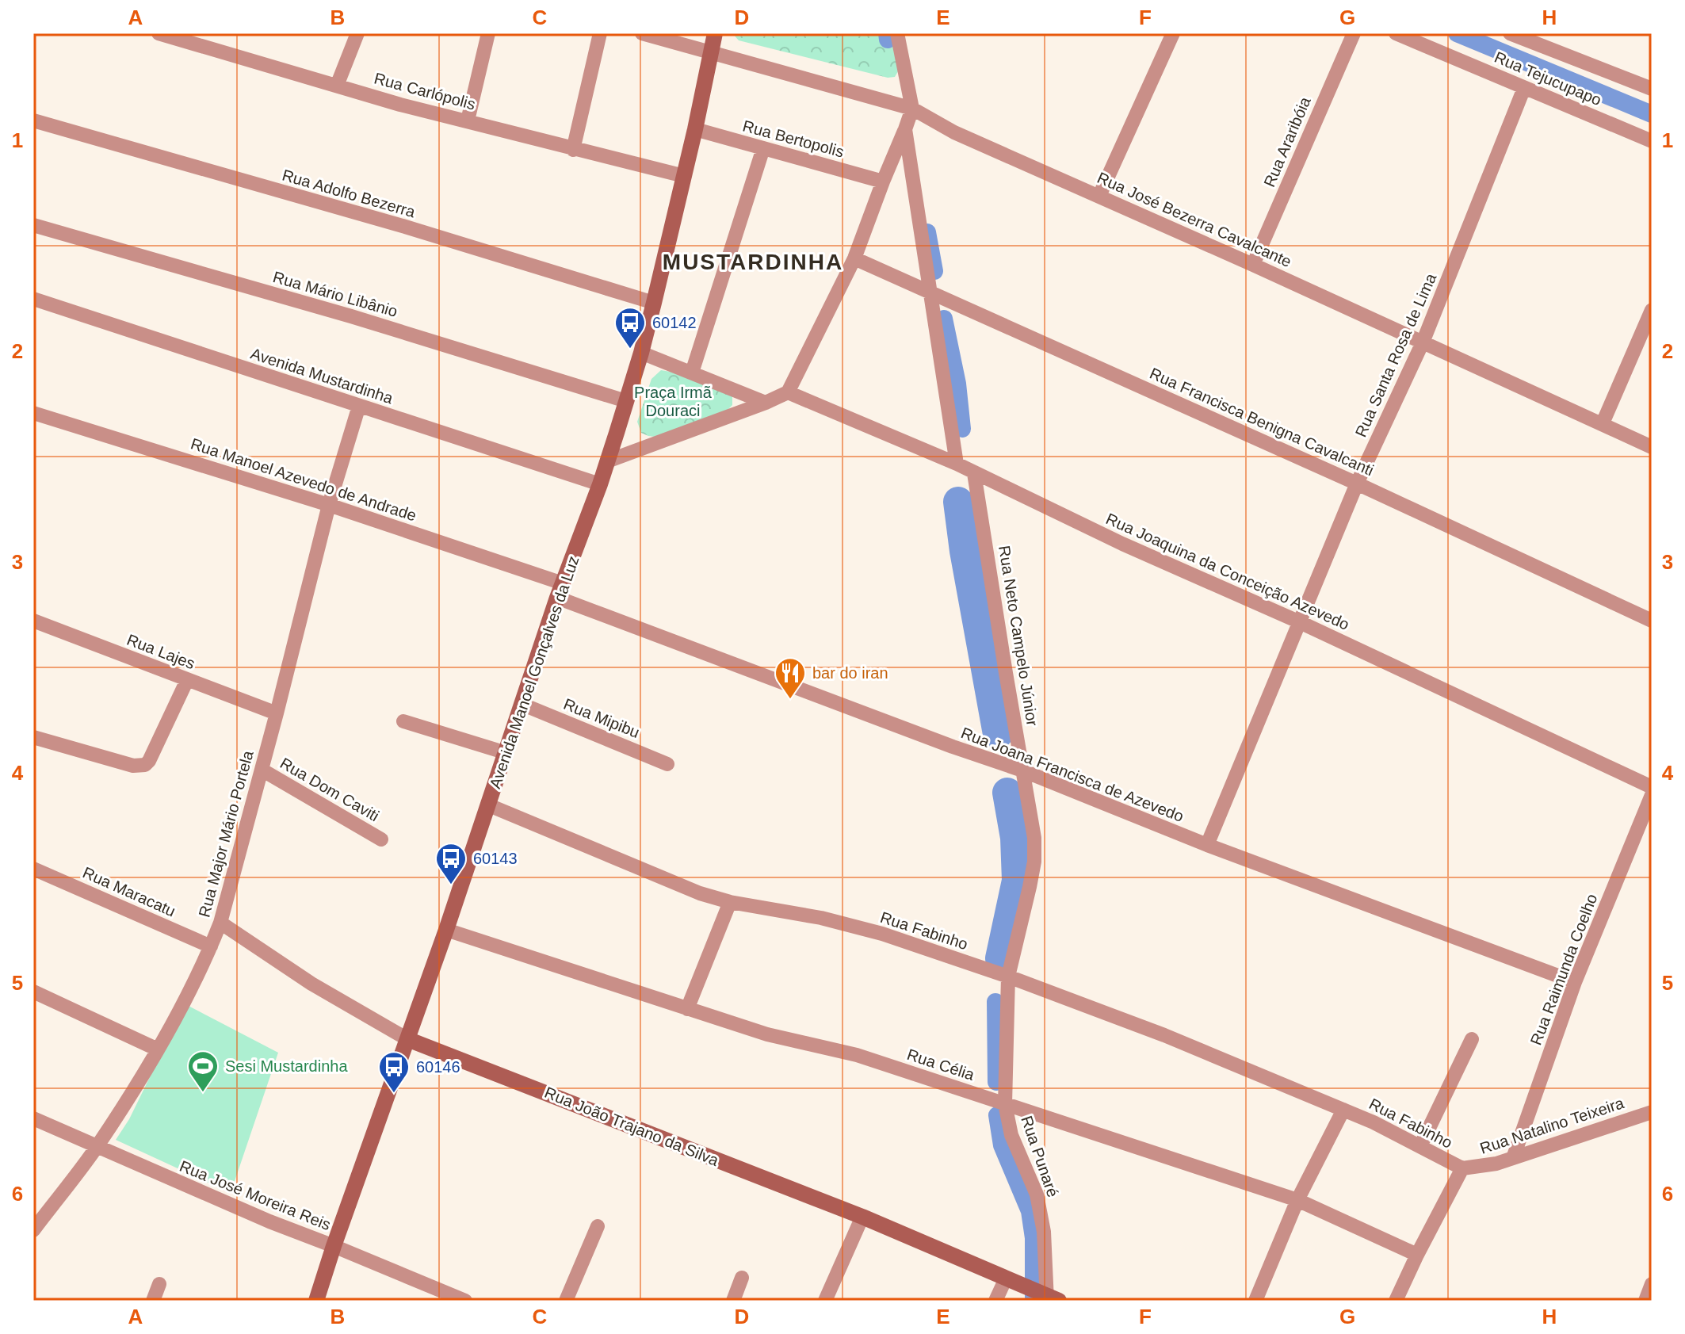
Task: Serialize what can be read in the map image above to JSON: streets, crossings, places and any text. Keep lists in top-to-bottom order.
{
  "streets": {
    "main road": ["Avenida Manoel Gonçalves da Luz", "Rua João Trajano da Silva"],
    "street": [
      "Rua Tejucupapo",
      "Rua Carlópolis",
      "Rua Bertopolis",
      "Rua Araribóia",
      "Rua Adolfo Bezerra",
      "Rua José Bezerra Cavalcante",
      "Rua Mário Libânio",
      "Rua Santa Rosa de Lima",
      "Avenida Mustardinha",
      "Rua Francisca Benigna Cavalcanti",
      "Rua Manoel Azevedo de Andrade",
      "Rua Joaquina da Conceição Azevedo",
      "Rua Neto Campelo Júnior",
      "Rua Lajes",
      "Rua Mipibu",
      "Rua Joana Francisca de Azevedo",
      "Rua Dom Caviti",
      "Rua Major Mário Portela",
      "Rua Maracatu",
      "Rua Fabinho",
      "Rua Raimunda Coelho",
      "Rua Célia",
      "Rua Natalino Teixeira",
      "Rua Punaré",
      "Rua José Moreira Reis"
    ]
  },
  "crossings": [
    ["Rua Tejucupapo", "Rua Santa Rosa de Lima"],
    ["Rua Carlópolis", "Avenida Manoel Gonçalves da Luz"],
    ["Rua Bertopolis", "Avenida Manoel Gonçalves da Luz"],
    ["Rua Araribóia", "Rua José Bezerra Cavalcante"],
    ["Rua Adolfo Bezerra", "Avenida Manoel Gonçalves da Luz"],
    ["Rua José Bezerra Cavalcante", "Rua Santa Rosa de Lima"],
    ["Rua José Bezerra Cavalcante", "Avenida Manoel Gonçalves da Luz"],
    ["Rua Mário Libânio", "Avenida Manoel Gonçalves da Luz"],
    ["Rua Santa Rosa de Lima", "Rua Francisca Benigna Cavalcanti"],
    ["Rua Santa Rosa de Lima", "Rua Joaquina da Conceição Azevedo"],
    ["Rua Santa Rosa de Lima", "Rua Joana Francisca de Azevedo"],
    ["Avenida Mustardinha", "Avenida Manoel Gonçalves da Luz"],
    ["Avenida Mustardinha", "Rua Major Mário Portela"],
    ["Rua Manoel Azevedo de Andrade", "Avenida Manoel Gonçalves da Luz"],
    ["Rua Manoel Azevedo de Andrade", "Rua Joana Francisca de Azevedo"],
    ["Rua Manoel Azevedo de Andrade", "Rua Major Mário Portela"],
    ["Rua Joaquina da Conceição Azevedo", "Rua Neto Campelo Júnior"],
    ["Rua Neto Campelo Júnior", "Rua Joana Francisca de Azevedo"],
    ["Rua Neto Campelo Júnior", "Rua Fabinho"],
    ["Rua Neto Campelo Júnior", "Rua Célia"],
    ["Rua Neto Campelo Júnior", "Rua Punaré"],
    ["Rua Lajes", "Rua Major Mário Portela"],
    ["Avenida Manoel Gonçalves da Luz", "Rua Mipibu"],
    ["Avenida Manoel Gonçalves da Luz", "Rua Joana Francisca de Azevedo"],
    ["Avenida Manoel Gonçalves da Luz", "Rua Fabinho"],
    ["Avenida Manoel Gonçalves da Luz", "Rua Célia"],
    ["Avenida Manoel Gonçalves da Luz", "Rua João Trajano da Silva"],
    ["Avenida Manoel Gonçalves da Luz", "Rua José Moreira Reis"],
    ["Rua Joana Francisca de Azevedo", "Rua Raimunda Coelho"],
    ["Rua Dom Caviti", "Rua Major Mário Portela"],
    ["Rua Major Mário Portela", "Rua Maracatu"],
    ["Rua Major Mário Portela", "Rua João Trajano da Silva"],
    ["Rua Major Mário Portela", "Rua José Moreira Reis"],
    ["Rua Fabinho", "Rua Célia"],
    ["Rua Fabinho", "Rua Natalino Teixeira"],
    ["Rua Raimunda Coelho", "Rua Natalino Teixeira"],
    ["Rua Célia", "Rua Punaré"],
    ["Rua João Trajano da Silva", "Rua Punaré"]
  ],
  "districts": ["MUSTARDINHA"],
  "parks": ["Praça Irmã Douraci"],
  "places": {
    "bus stop": ["60142", "60143", "60146"],
    "restaurant": ["bar do iran"],
    "sports": ["Sesi Mustardinha"]
  },
  "grid": {
    "columns": [
      "A",
      "B",
      "C",
      "D",
      "E",
      "F",
      "G",
      "H"
    ],
    "rows": [
      "1",
      "2",
      "3",
      "4",
      "5",
      "6"
    ]
  }
}
